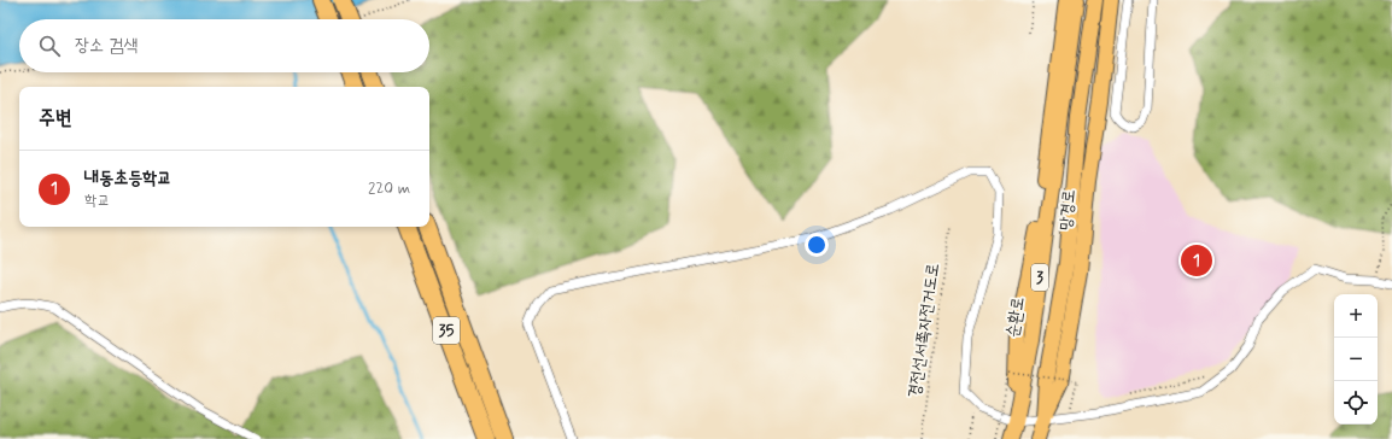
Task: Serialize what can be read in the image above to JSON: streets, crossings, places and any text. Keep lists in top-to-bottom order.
{
  "streets": {
    "highway": ["35"],
    "main road": ["망경로", "3", "순환로"],
    "path": ["경전선서쪽자전거도로"]
  },
  "crossings": [
    ["망경로", "3"]
  ],
  "page": {
    "search": "장소 검색",
    "heading": "주변",
    "list": [
      {
        "mark": "1",
        "name": "내동초등학교",
        "note": "학교",
        "value": "220 m"
      }
    ],
    "pins": "1",
    "map_buttons": ["+", "−"]
  }
}
